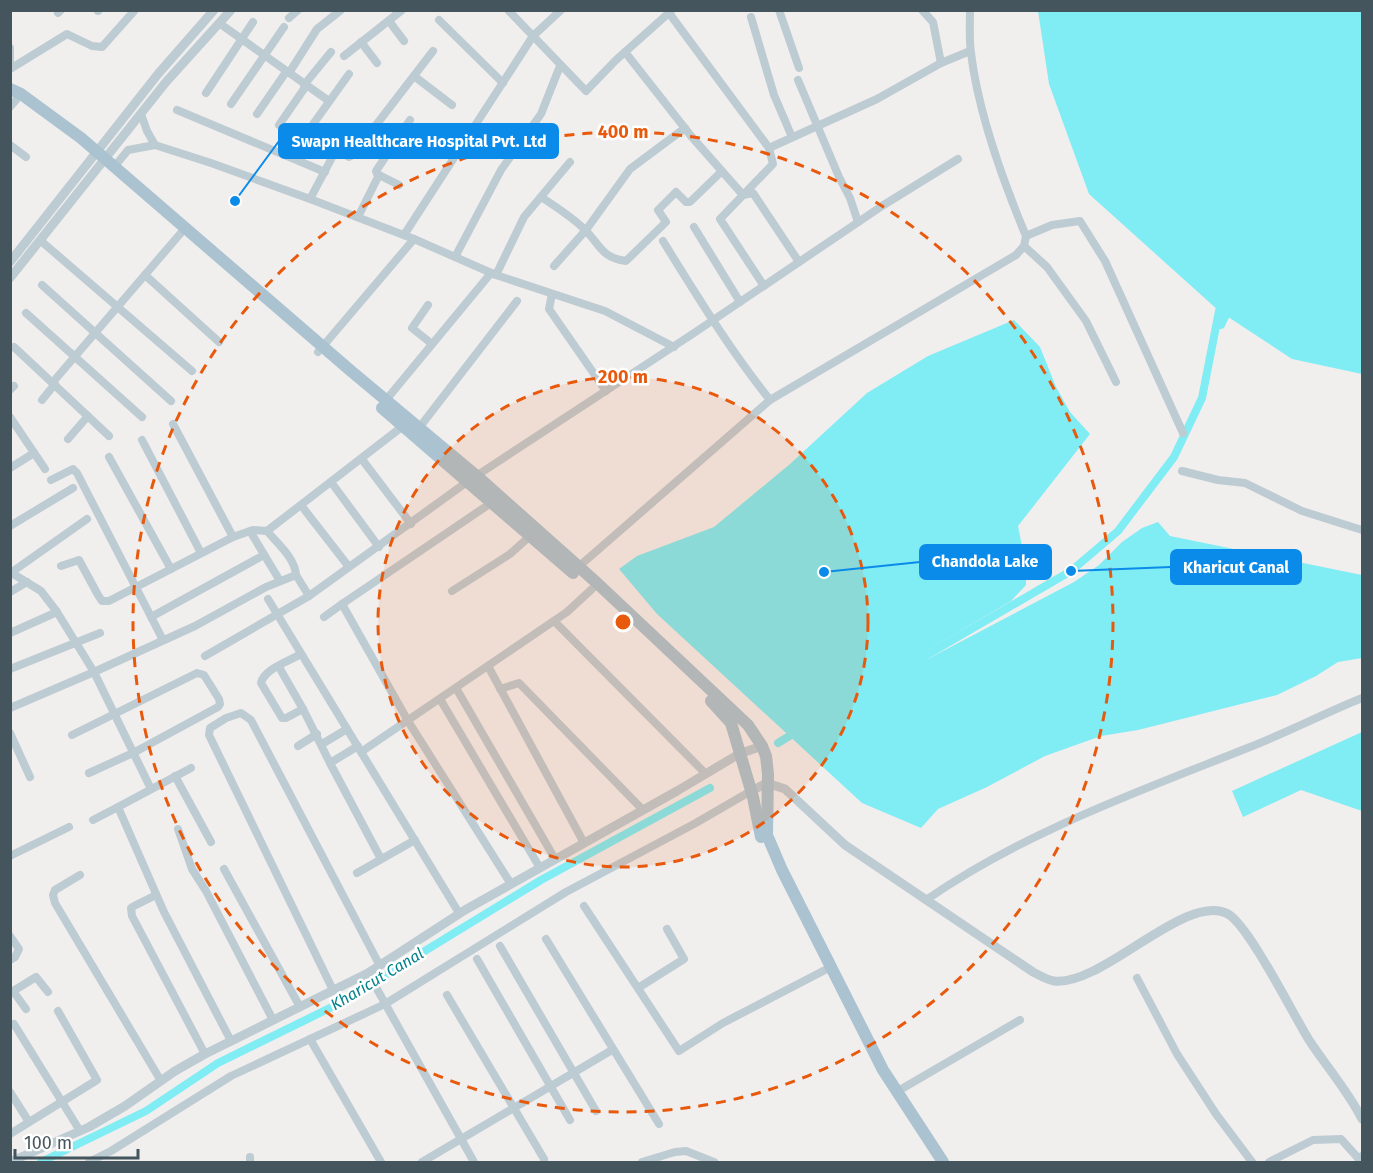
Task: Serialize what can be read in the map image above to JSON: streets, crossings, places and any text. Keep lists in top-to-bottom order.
{
  "water": ["Kharicut Canal"],
  "places": ["Swapn Healthcare Hospital Pvt. Ltd", "Kharicut Canal", "Chandola Lake"],
  "scale_bar": "100 m",
  "rings": ["400 m", "200 m"]
}
